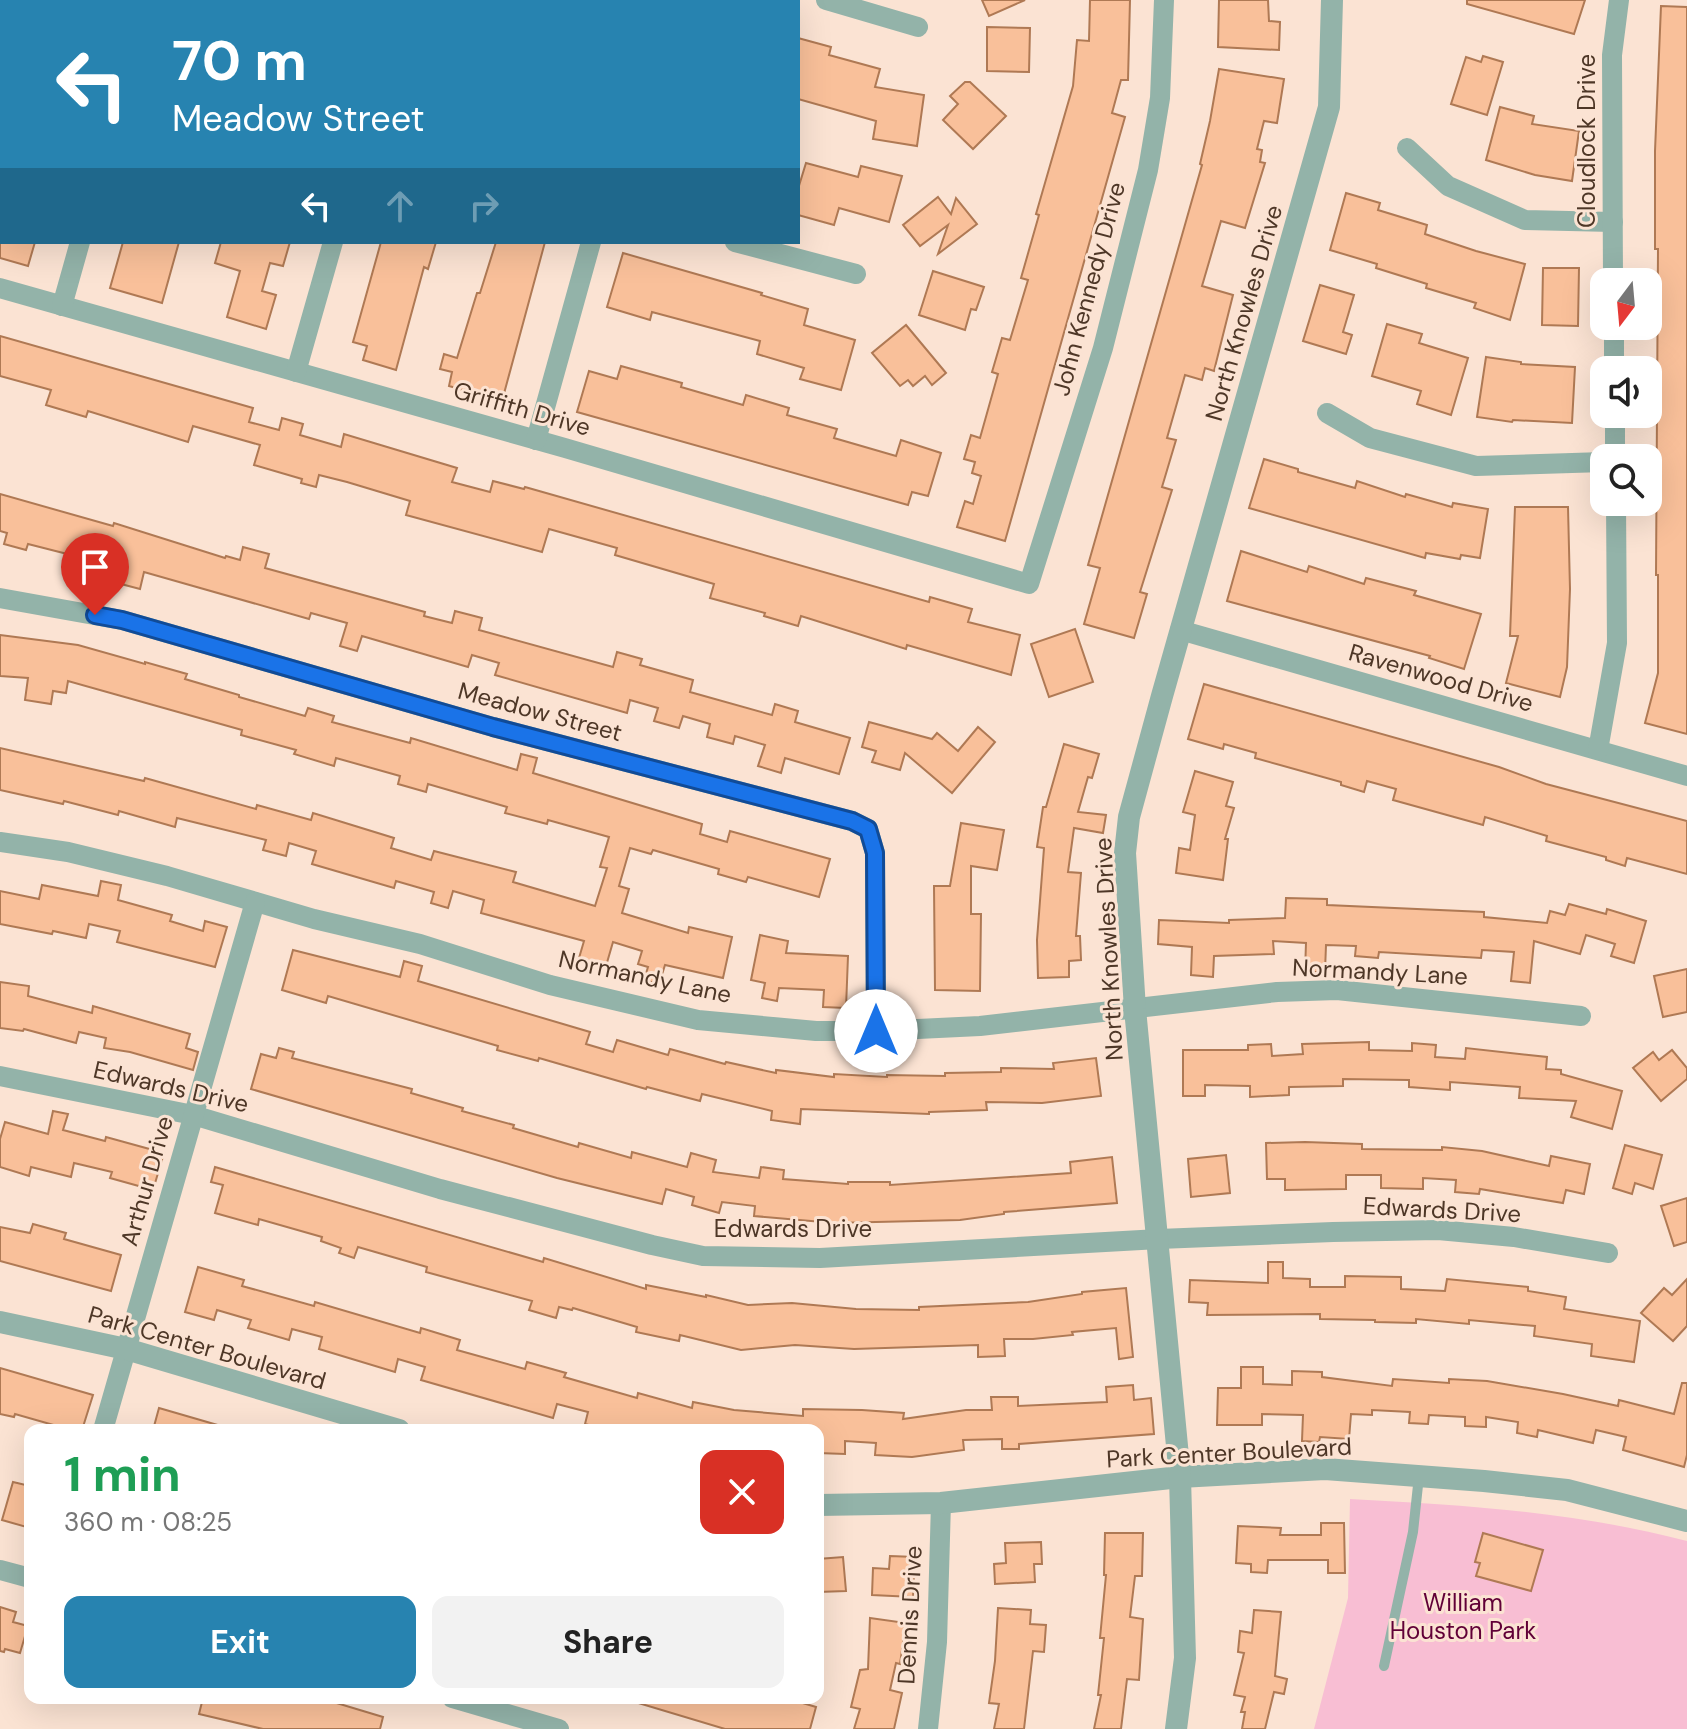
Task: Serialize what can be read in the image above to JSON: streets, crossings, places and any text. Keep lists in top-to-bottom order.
{
  "streets": {
    "street": [
      "Cloudlock Drive",
      "John Kennedy Drive",
      "North Knowles Drive",
      "Griffith Drive",
      "Ravenwood Drive",
      "Meadow Street",
      "Normandy Lane",
      "Edwards Drive",
      "Arthur Drive",
      "Park Center Boulevard",
      "Dennis Drive"
    ]
  },
  "crossings": [
    ["John Kennedy Drive", "Griffith Drive"],
    ["North Knowles Drive", "Ravenwood Drive"],
    ["North Knowles Drive", "Normandy Lane"],
    ["North Knowles Drive", "Edwards Drive"],
    ["North Knowles Drive", "Park Center Boulevard"],
    ["Meadow Street", "Normandy Lane"],
    ["Normandy Lane", "Arthur Drive"],
    ["Edwards Drive", "Arthur Drive"],
    ["Arthur Drive", "Park Center Boulevard"],
    ["Park Center Boulevard", "Dennis Drive"]
  ],
  "parks": ["William Houston Park"],
  "north": "bottom",
  "page": {
    "turn": ["70 m", "Meadow Street"],
    "heading": ["1 min", "360 m · 08:25"],
    "buttons": ["Exit", "Share"]
  }
}
